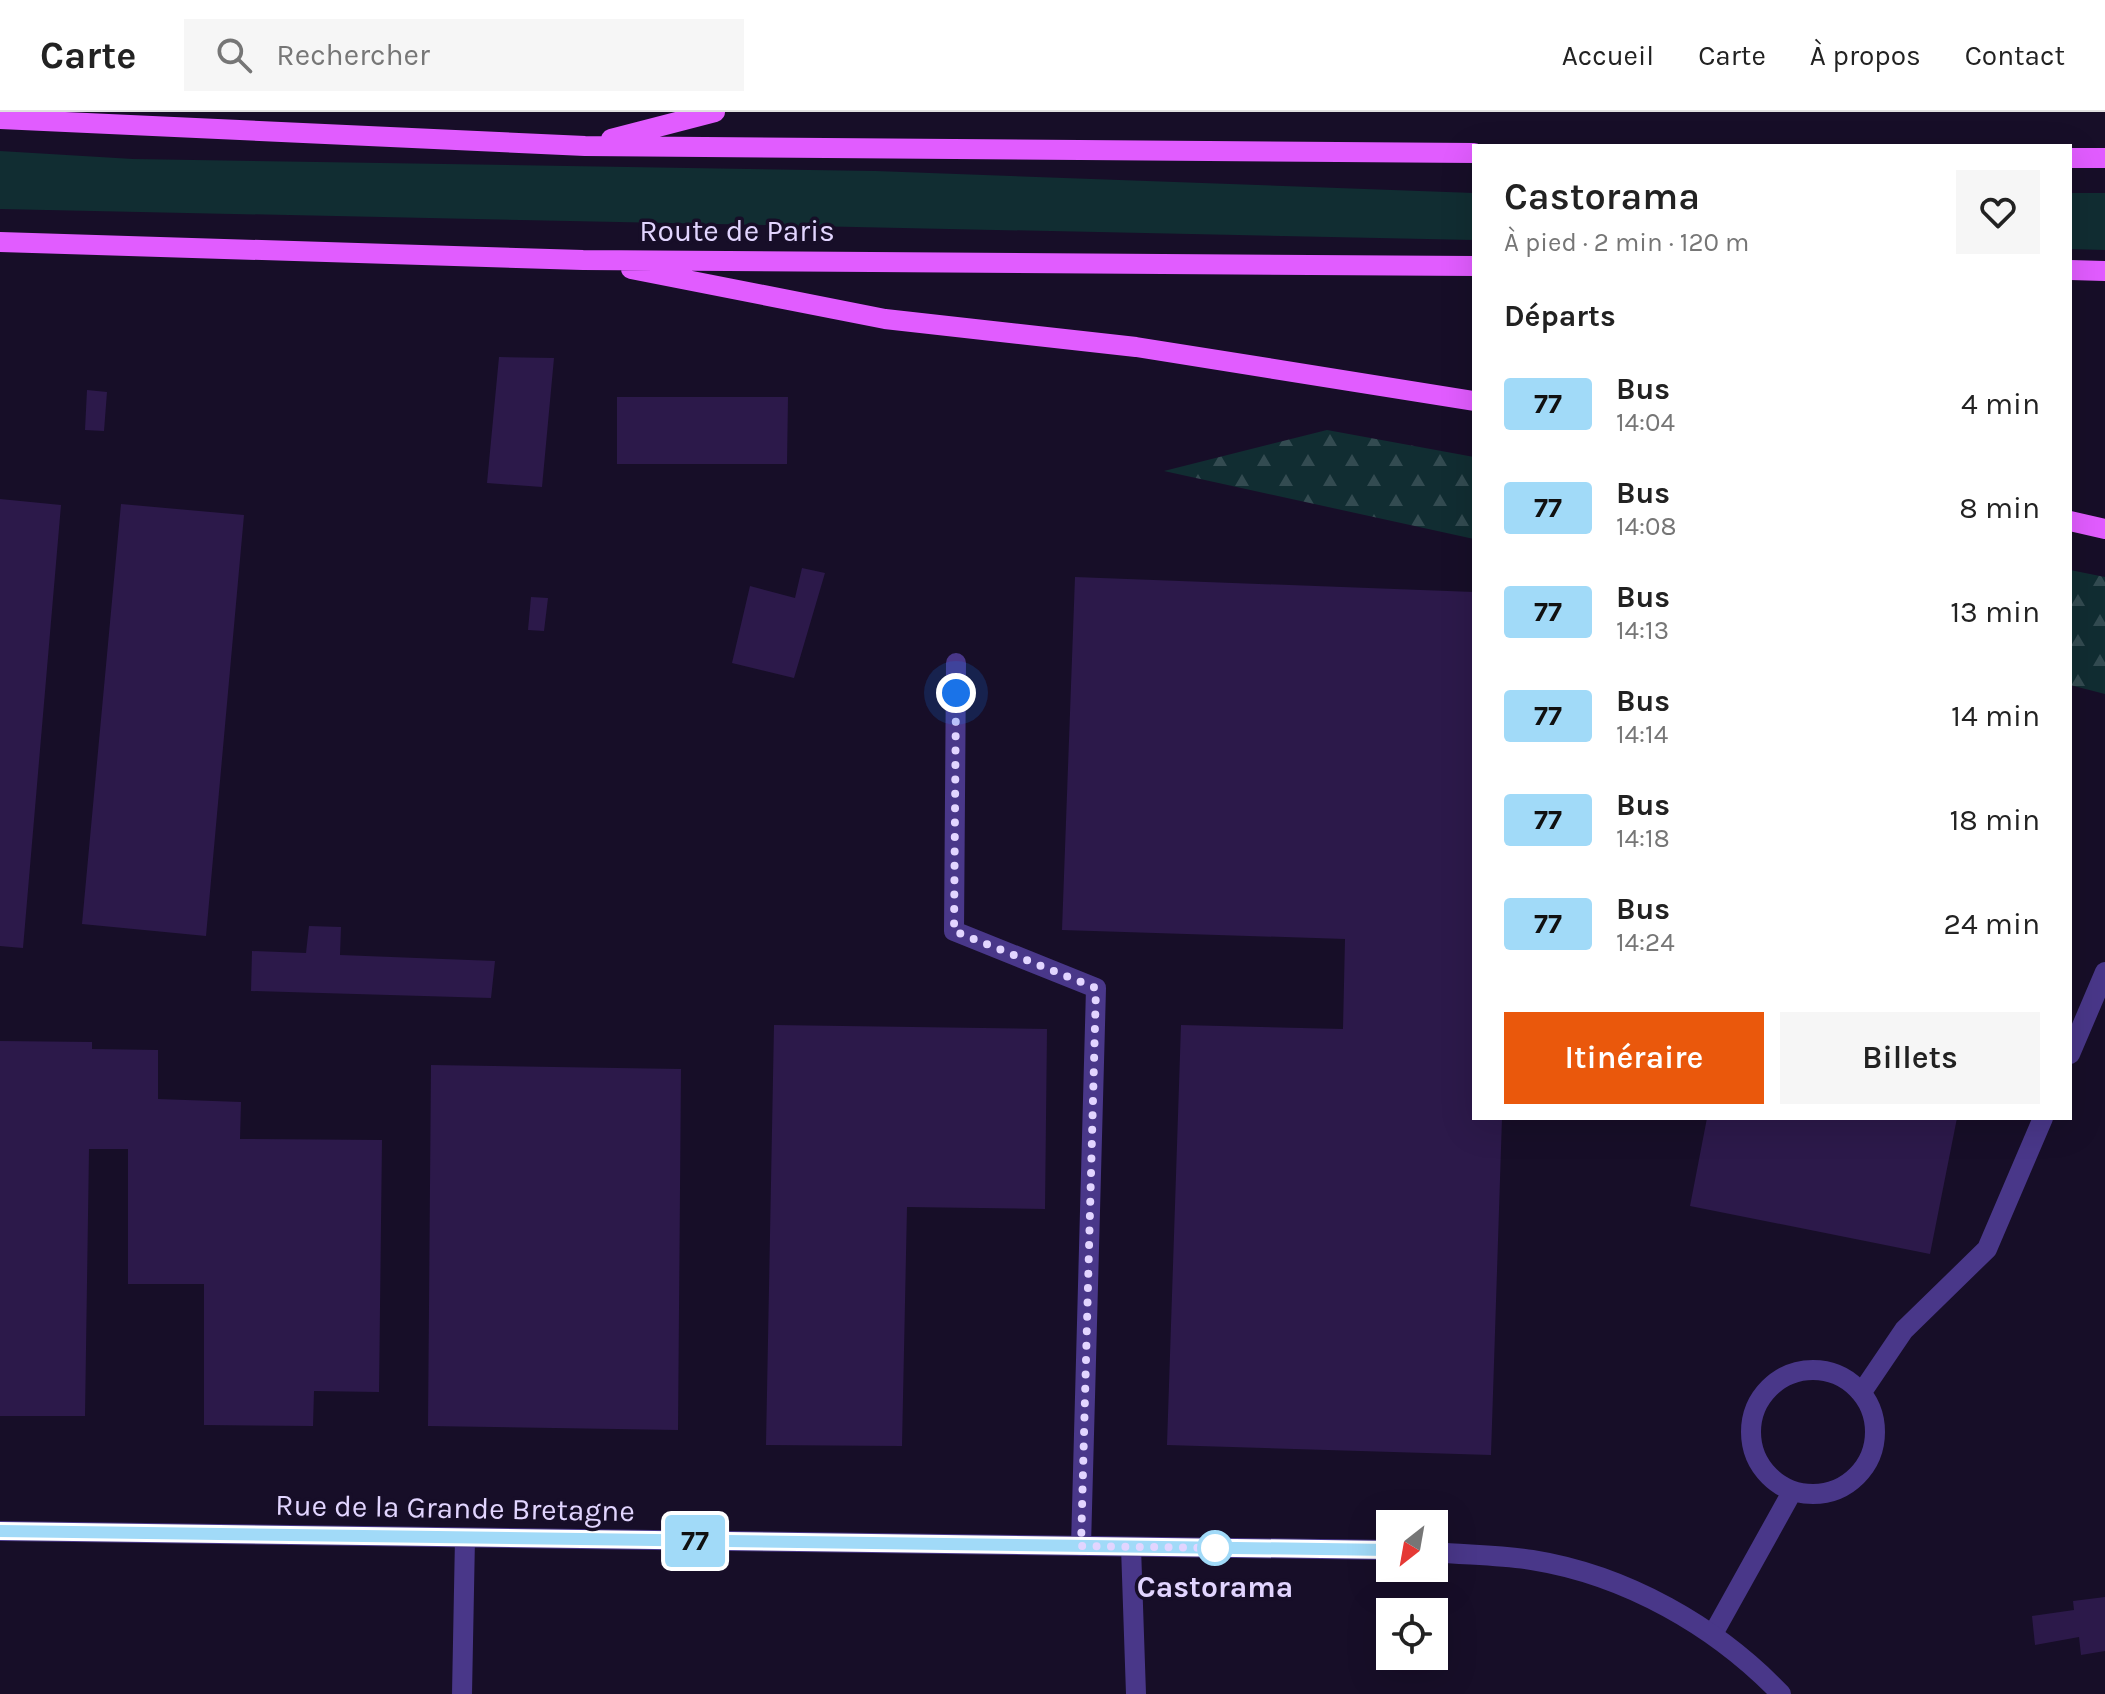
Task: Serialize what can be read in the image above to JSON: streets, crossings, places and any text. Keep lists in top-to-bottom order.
{
  "streets": {
    "main road": ["Route de Paris"],
    "street": ["Rue de la Grande Bretagne"]
  },
  "places": ["Castorama"],
  "lines": ["bus line 77"],
  "north": "bottom left",
  "page": {
    "header": "Carte",
    "search": "Rechercher",
    "nav": [
      "Accueil",
      "Carte",
      "À propos",
      "Contact"
    ],
    "on_map": "77",
    "heading": [
      ["Castorama", "À pied · 2 min · 120 m"],
      "Départs"
    ],
    "list": [
      {
        "mark": "77",
        "name": "Bus",
        "note": "14:04",
        "value": "4 min"
      },
      {
        "mark": "77",
        "name": "Bus",
        "note": "14:08",
        "value": "8 min"
      },
      {
        "mark": "77",
        "name": "Bus",
        "note": "14:13",
        "value": "13 min"
      },
      {
        "mark": "77",
        "name": "Bus",
        "note": "14:14",
        "value": "14 min"
      },
      {
        "mark": "77",
        "name": "Bus",
        "note": "14:18",
        "value": "18 min"
      },
      {
        "mark": "77",
        "name": "Bus",
        "note": "14:24",
        "value": "24 min"
      }
    ],
    "buttons": ["Itinéraire", "Billets"]
  }
}
